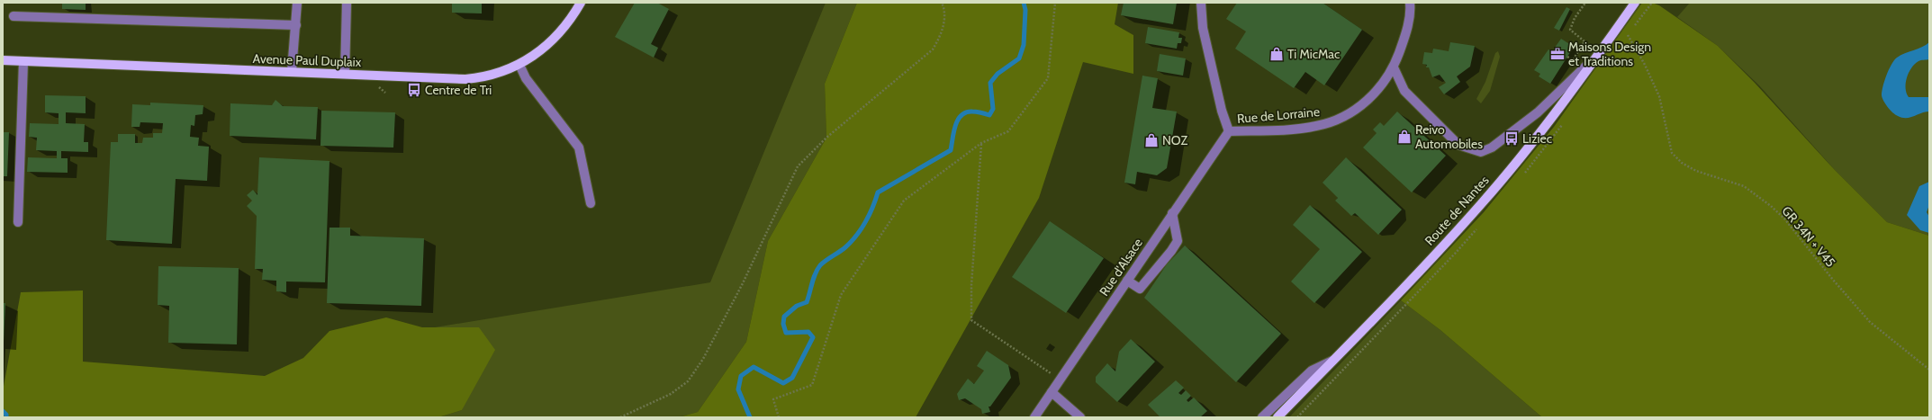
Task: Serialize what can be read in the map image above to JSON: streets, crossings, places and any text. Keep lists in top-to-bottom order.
{
  "streets": {
    "main road": ["Avenue Paul Duplaix", "Route de Nantes"],
    "street": ["Rue de Lorraine", "Rue d'Alsace"],
    "path": ["GR 34N + V45"]
  },
  "crossings": [
    ["Rue de Lorraine", "Rue d'Alsace"]
  ],
  "places": {
    "shop": ["Ti MicMac", "Reivo Automobiles", "NOZ"],
    "office": ["Maisons Design et Traditions"],
    "bus stop": ["Centre de Tri", "Liziec"]
  }
}
